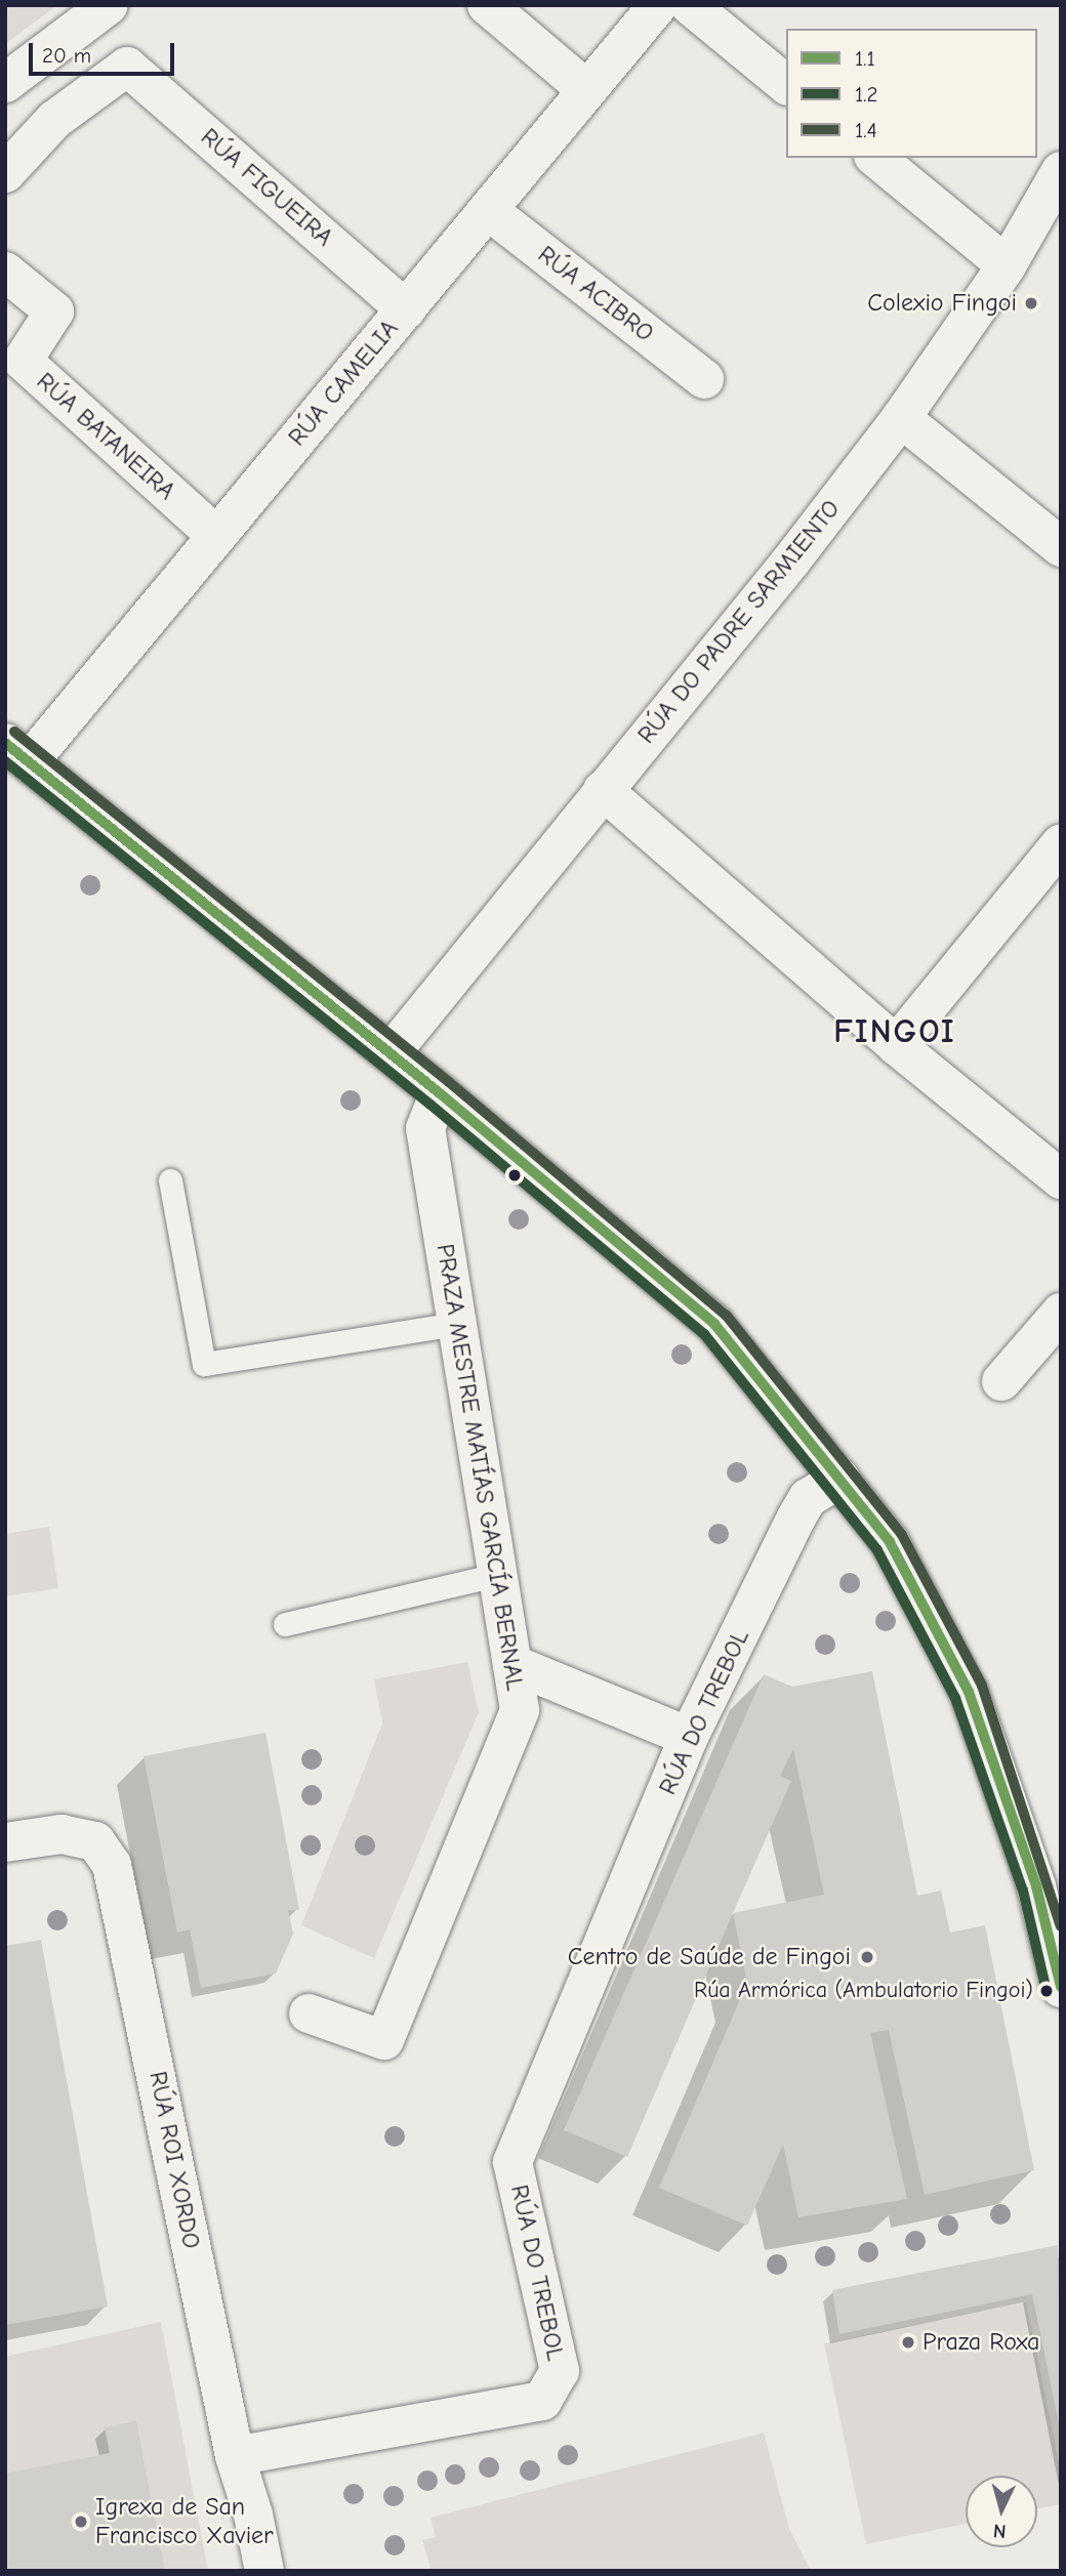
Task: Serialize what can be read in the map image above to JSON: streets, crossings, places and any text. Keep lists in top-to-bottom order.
{
  "streets": {
    "street": [
      "RÚA FIGUEIRA",
      "RÚA ACIBRO",
      "RÚA CAMELIA",
      "RÚA BATANEIRA",
      "RÚA DO PADRE SARMIENTO",
      "PRAZA MESTRE MATÍAS GARCÍA BERNAL",
      "RÚA DO TREBOL",
      "RÚA ROI XORDO"
    ]
  },
  "crossings": [
    ["RÚA FIGUEIRA", "RÚA CAMELIA"],
    ["RÚA ACIBRO", "RÚA CAMELIA"],
    ["RÚA CAMELIA", "RÚA BATANEIRA"],
    ["RÚA DO TREBOL", "RÚA ROI XORDO"]
  ],
  "districts": ["FINGOI"],
  "places": [
    "Colexio Fingoi",
    "Centro de Saúde de Fingoi",
    "Rúa Armórica (Ambulatorio Fingoi)",
    "Praza Roxa",
    "Igrexa de San Francisco Xavier"
  ],
  "lines": ["transit line 1.4", "transit line 1.1", "transit line 1.2"],
  "legend": ["1.1", "1.2", "1.4"],
  "scale_bar": "20 m",
  "north": "bottom"
}
